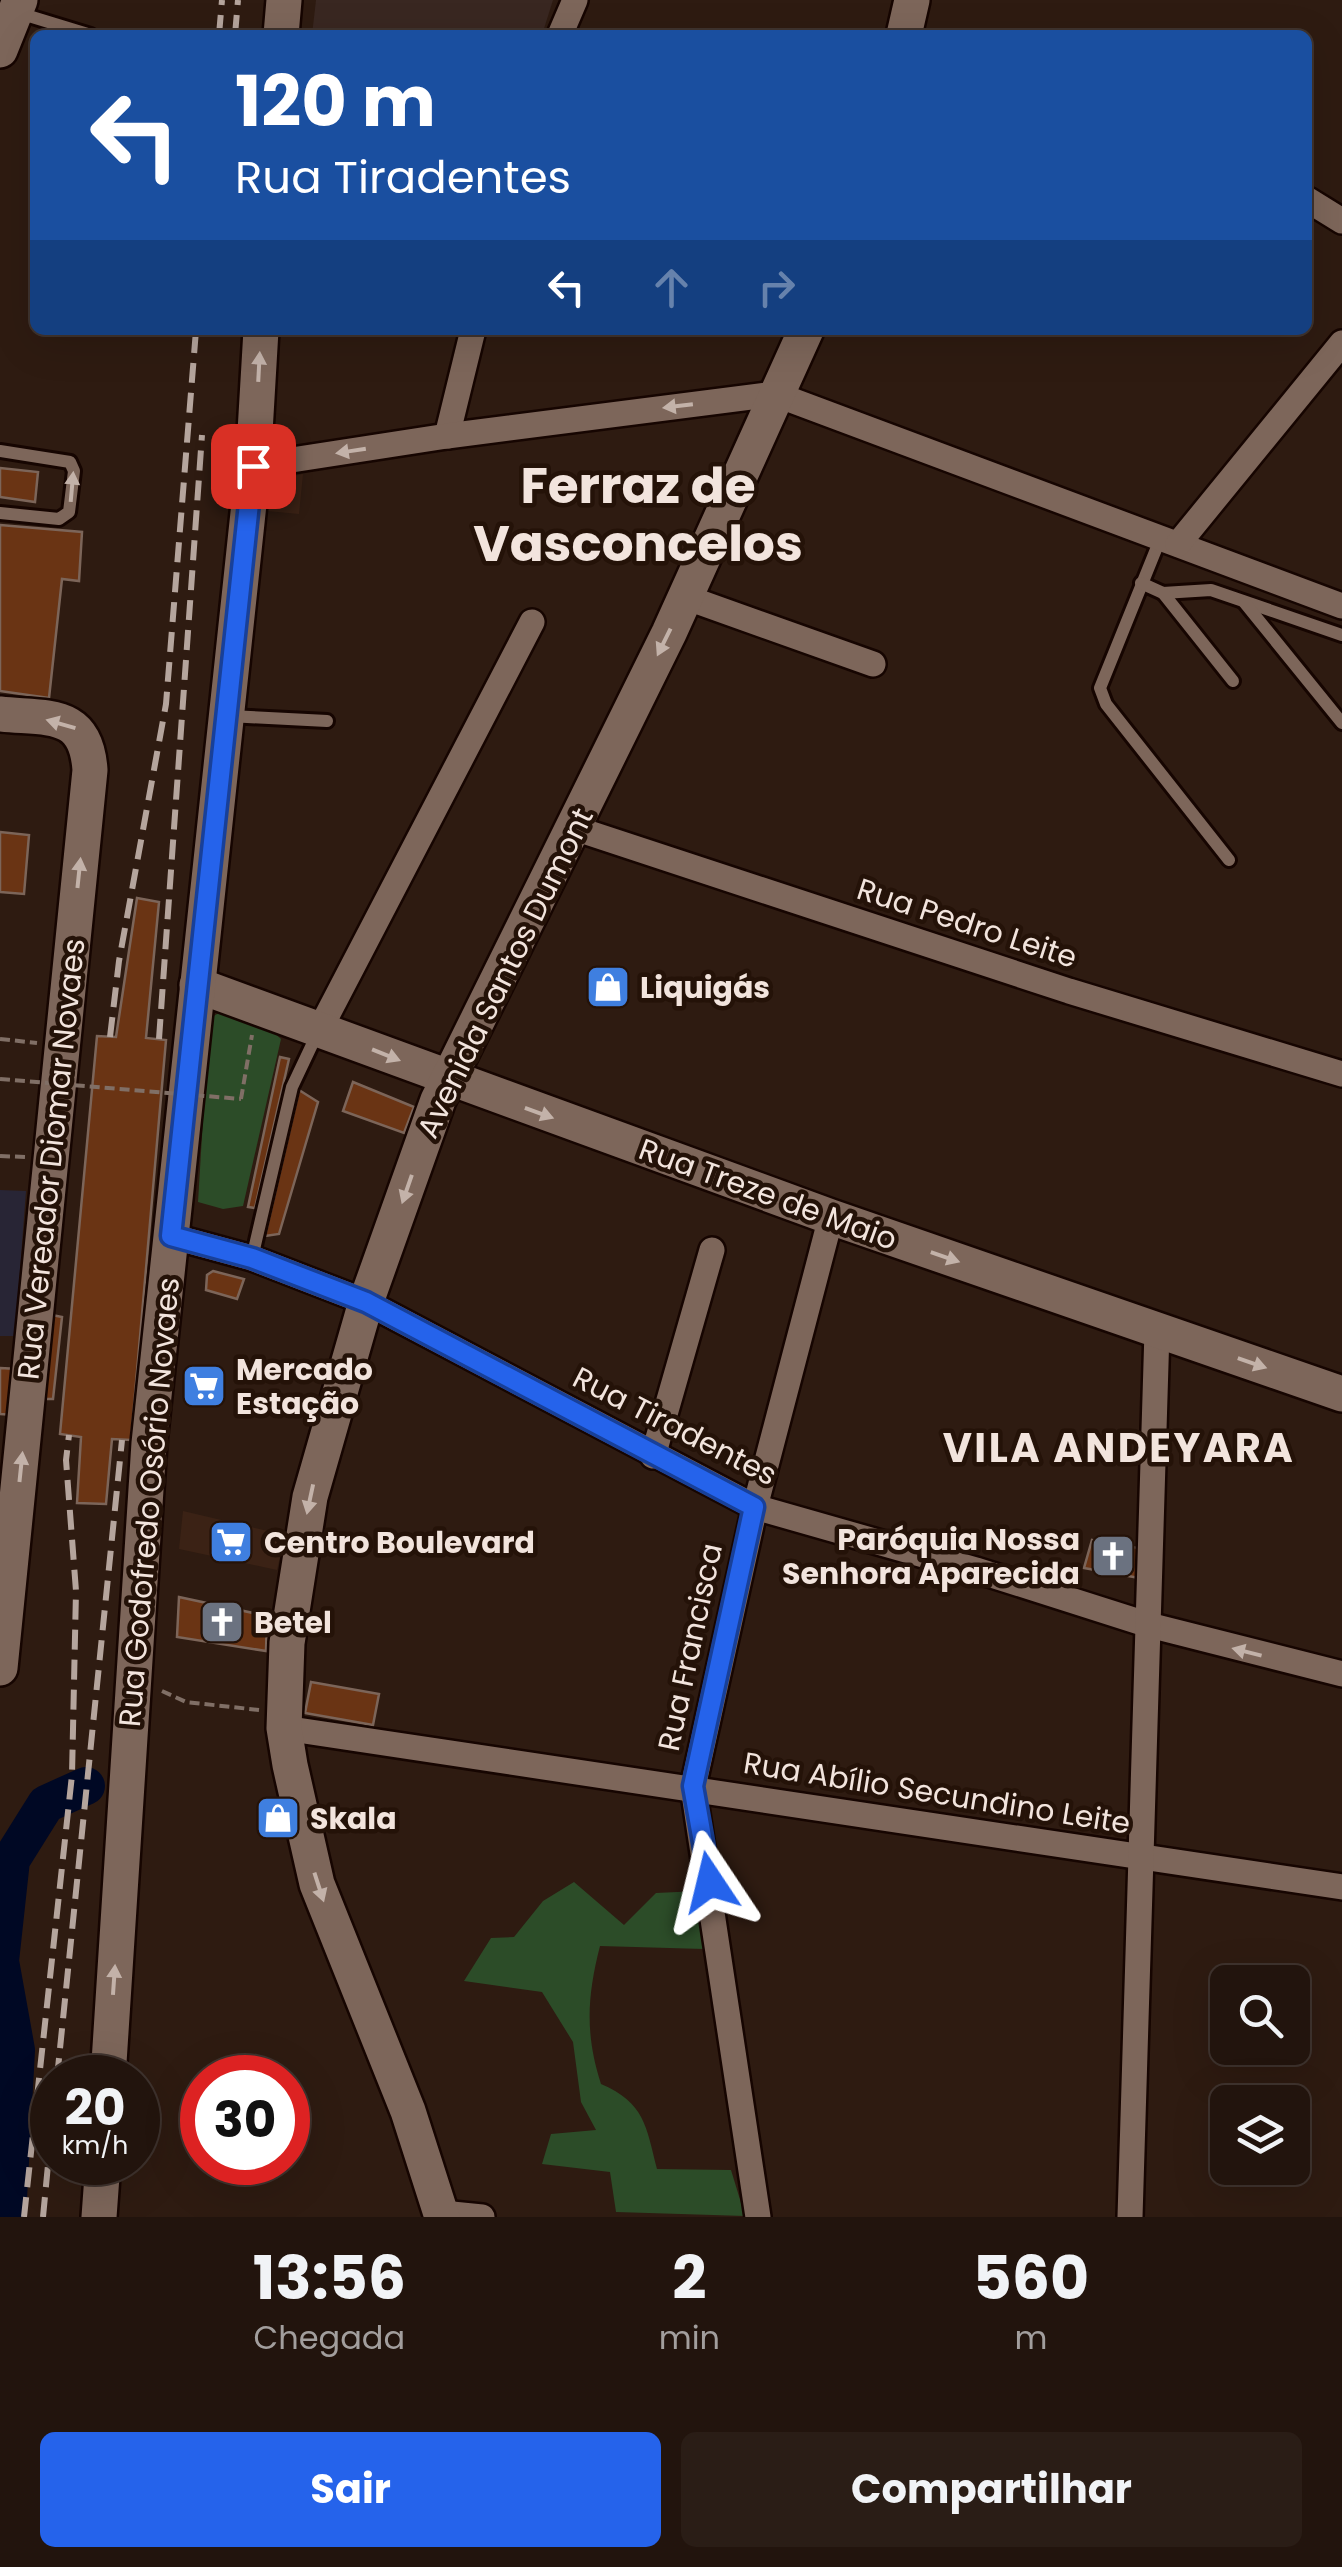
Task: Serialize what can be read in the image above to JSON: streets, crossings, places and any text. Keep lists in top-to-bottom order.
{
  "streets": {
    "main road": [
      "Avenida Santos Dumont",
      "Rua Vereador Diomar Novaes",
      "Rua Treze de Maio",
      "Rua Godofredo Osório Novaes"
    ],
    "street": [
      "Rua Pedro Leite",
      "Rua Tiradentes",
      "Rua Francisca",
      "Rua Abílio Secundino Leite"
    ]
  },
  "crossings": [
    ["Rua Pedro Leite", "Avenida Santos Dumont"],
    ["Avenida Santos Dumont", "Rua Treze de Maio"],
    ["Avenida Santos Dumont", "Rua Tiradentes"],
    ["Avenida Santos Dumont", "Rua Abílio Secundino Leite"],
    ["Rua Treze de Maio", "Rua Godofredo Osório Novaes"],
    ["Rua Treze de Maio", "Rua Francisca"],
    ["Rua Tiradentes", "Rua Godofredo Osório Novaes"],
    ["Rua Tiradentes", "Rua Francisca"],
    ["Rua Francisca", "Rua Abílio Secundino Leite"]
  ],
  "one_way": ["Avenida Santos Dumont", "Rua Vereador Diomar Novaes", "Rua Treze de Maio"],
  "districts": ["Ferraz de Vasconcelos", "VILA ANDEYARA"],
  "places": {
    "shop": ["Liquigás", "Skala"],
    "supermarket": ["Mercado Estação", "Centro Boulevard"],
    "church": ["Paróquia Nossa Senhora Aparecida", "Betel"]
  },
  "page": {
    "turn": ["120 m", "Rua Tiradentes"],
    "speed": "20 km/h",
    "limit": "30",
    "eta": [
      "13:56",
      "Chegada",
      "2",
      "min",
      "560",
      "m"
    ],
    "buttons": ["Sair", "Compartilhar"]
  }
}
